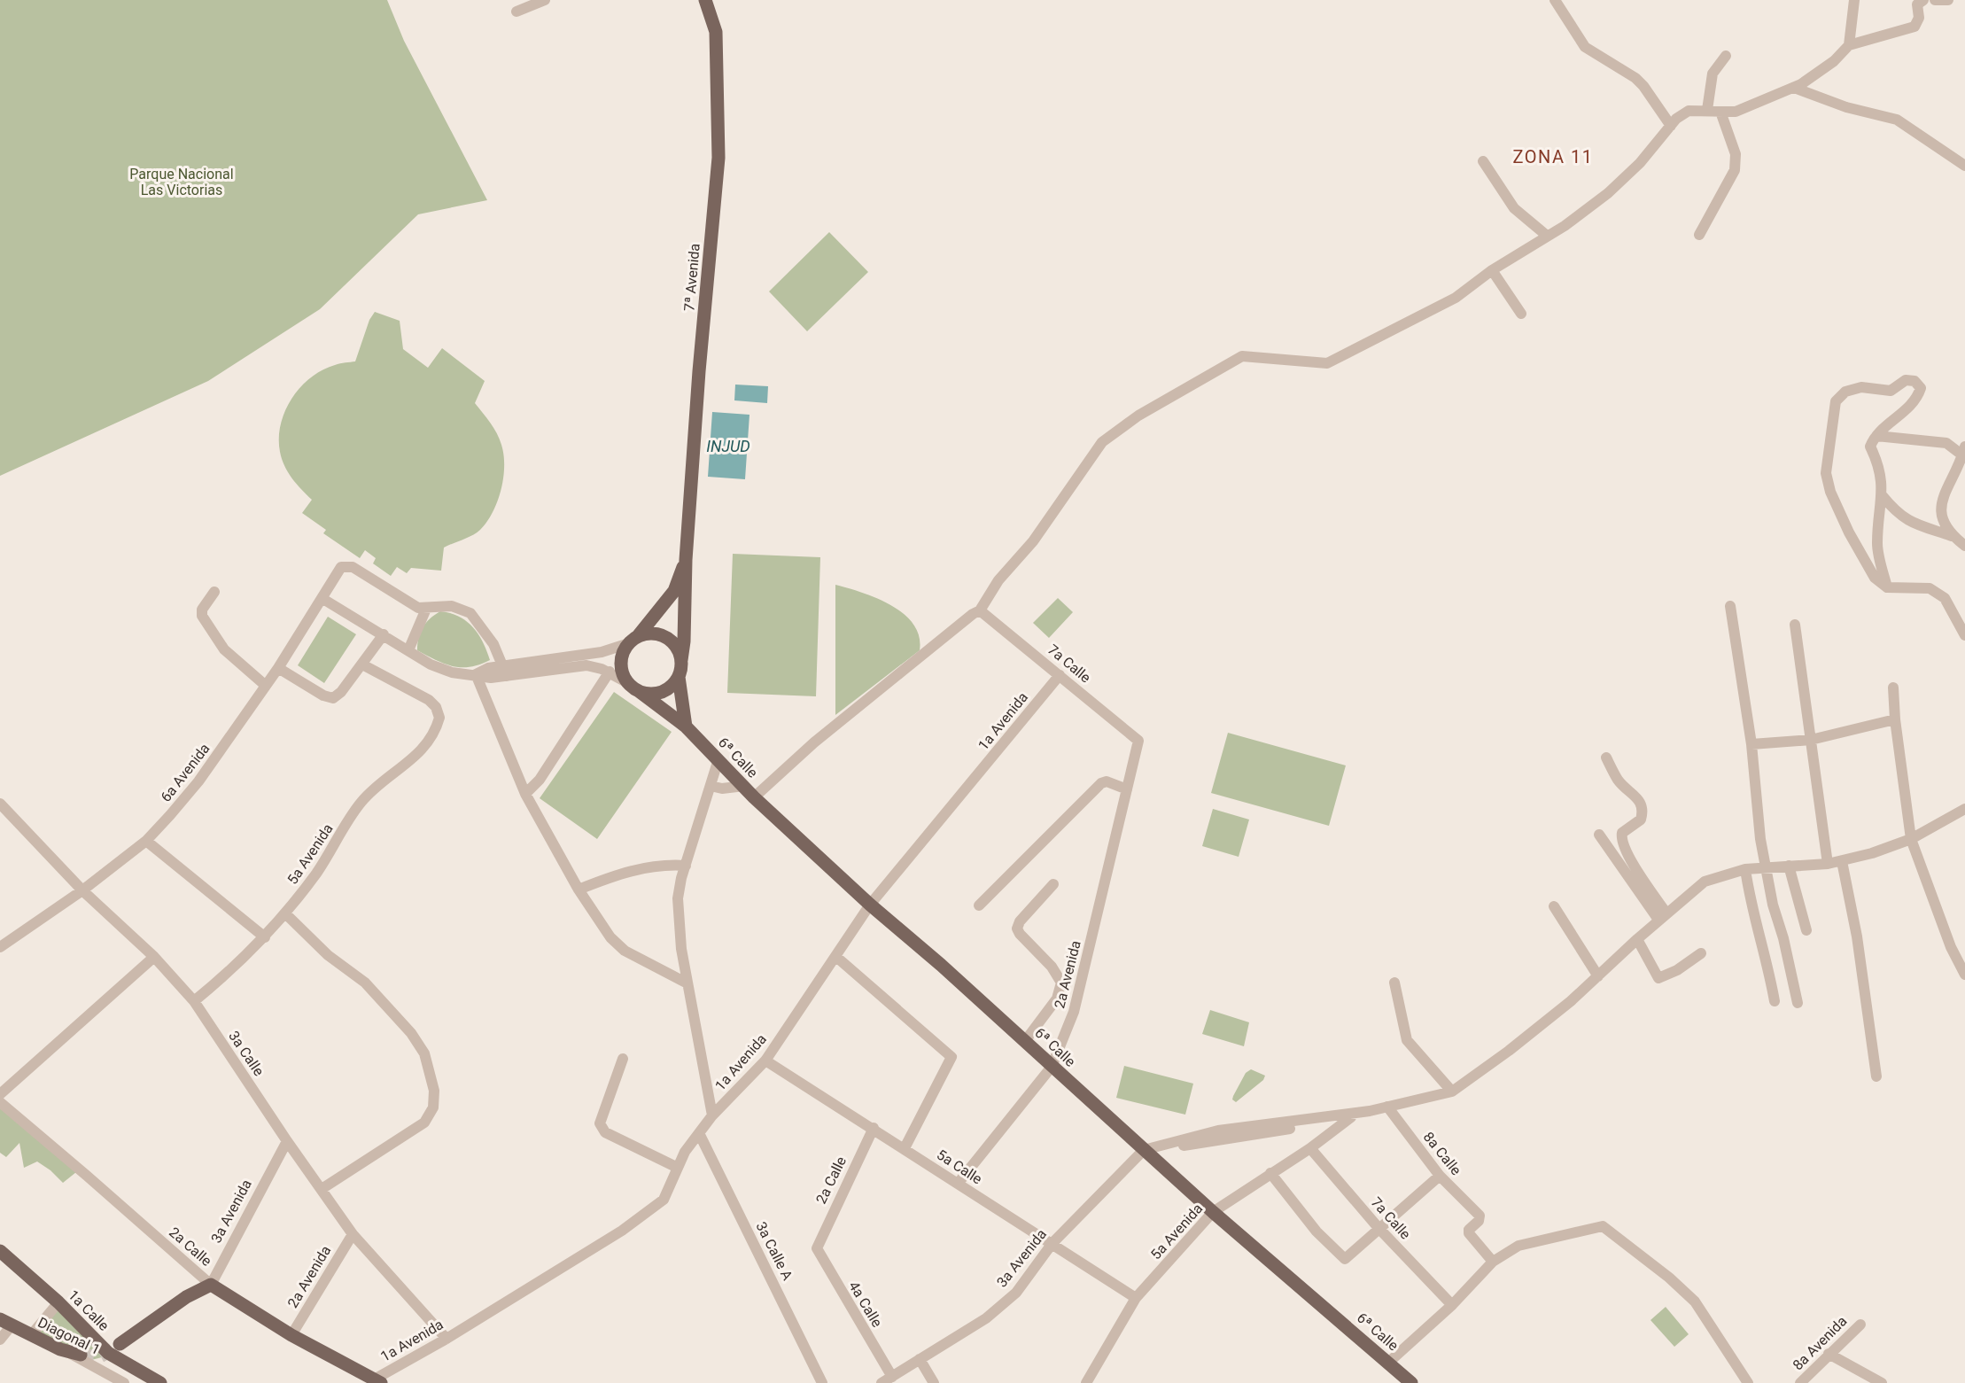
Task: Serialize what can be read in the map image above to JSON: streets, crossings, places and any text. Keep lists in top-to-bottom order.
{
  "streets": {
    "main road": [
      "7ª Avenida",
      "6ª Calle",
      "2a Calle",
      "1a Calle",
      "Diagonal 1"
    ],
    "street": [
      "7a Calle",
      "1a Avenida",
      "6a Avenida",
      "5a Avenida",
      "2a Avenida",
      "3a Calle",
      "8a Calle",
      "5a Calle",
      "3a Avenida",
      "3a Calle A",
      "4a Calle",
      "8a Avenida"
    ]
  },
  "crossings": [
    ["7ª Avenida", "6ª Calle"],
    ["7a Calle", "1a Avenida"],
    ["7a Calle", "5a Avenida"],
    ["7a Calle", "2a Avenida"],
    ["1a Avenida", "6ª Calle"],
    ["1a Avenida", "3a Calle"],
    ["1a Avenida", "5a Calle"],
    ["1a Avenida", "2a Calle"],
    ["1a Avenida", "3a Calle A"],
    ["6ª Calle", "5a Avenida"],
    ["6ª Calle", "2a Avenida"],
    ["6ª Calle", "3a Avenida"],
    ["6a Avenida", "3a Calle"],
    ["5a Avenida", "3a Calle"],
    ["5a Avenida", "5a Calle"],
    ["2a Avenida", "3a Calle"],
    ["2a Avenida", "5a Calle"],
    ["2a Avenida", "2a Calle"],
    ["3a Calle", "3a Avenida"],
    ["5a Calle", "2a Calle"],
    ["5a Calle", "3a Avenida"],
    ["2a Calle", "3a Avenida"],
    ["2a Calle", "4a Calle"],
    ["3a Avenida", "4a Calle"]
  ],
  "districts": ["ZONA 11"],
  "water": ["INJUD"],
  "parks": ["Parque Nacional Las Victorias"]
}
